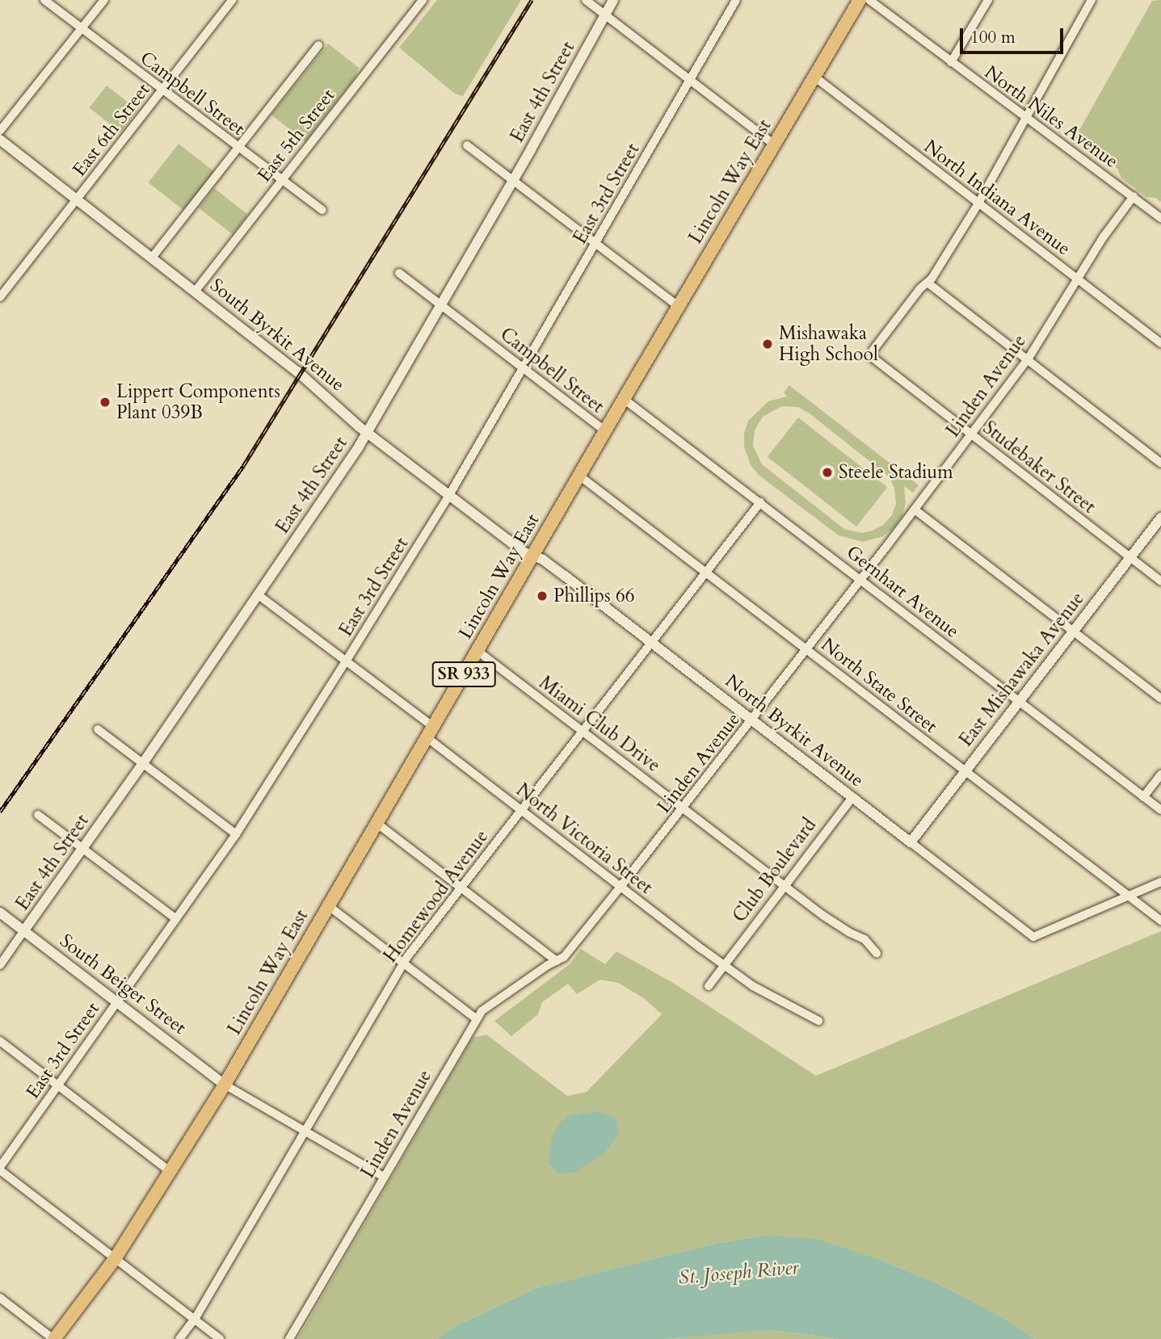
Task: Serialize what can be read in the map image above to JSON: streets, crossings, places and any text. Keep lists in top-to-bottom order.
{
  "streets": {
    "main road": ["Lincoln Way East", "SR 933"],
    "street": [
      "East 4th Street",
      "Campbell Street",
      "North Niles Avenue",
      "East 6th Street",
      "East 5th Street",
      "East 3rd Street",
      "North Indiana Avenue",
      "South Byrkit Avenue",
      "Linden Avenue",
      "Studebaker Street",
      "Gernhart Avenue",
      "East Mishawaka Avenue",
      "North State Street",
      "Miami Club Drive",
      "North Byrkit Avenue",
      "North Victoria Street",
      "Club Boulevard",
      "Homewood Avenue",
      "South Beiger Street"
    ]
  },
  "crossings": [
    ["East 4th Street", "Campbell Street"],
    ["East 4th Street", "South Byrkit Avenue"],
    ["East 4th Street", "North Victoria Street"],
    ["East 4th Street", "South Beiger Street"],
    ["Campbell Street", "East 6th Street"],
    ["Campbell Street", "East 5th Street"],
    ["Campbell Street", "Lincoln Way East"],
    ["Campbell Street", "East 3rd Street"],
    ["North Niles Avenue", "Linden Avenue"],
    ["East 6th Street", "South Byrkit Avenue"],
    ["East 5th Street", "South Byrkit Avenue"],
    ["Lincoln Way East", "North Indiana Avenue"],
    ["Lincoln Way East", "South Byrkit Avenue"],
    ["Lincoln Way East", "Gernhart Avenue"],
    ["Lincoln Way East", "North State Street"],
    ["Lincoln Way East", "Miami Club Drive"],
    ["Lincoln Way East", "North Byrkit Avenue"],
    ["Lincoln Way East", "North Victoria Street"],
    ["Lincoln Way East", "South Beiger Street"],
    ["East 3rd Street", "South Byrkit Avenue"],
    ["East 3rd Street", "North Victoria Street"],
    ["East 3rd Street", "South Beiger Street"],
    ["North Indiana Avenue", "Linden Avenue"],
    ["South Byrkit Avenue", "North Byrkit Avenue"],
    ["Linden Avenue", "Studebaker Street"],
    ["Linden Avenue", "Gernhart Avenue"],
    ["Linden Avenue", "North State Street"],
    ["Linden Avenue", "Miami Club Drive"],
    ["Linden Avenue", "North Byrkit Avenue"],
    ["Linden Avenue", "North Victoria Street"],
    ["Studebaker Street", "East Mishawaka Avenue"],
    ["Gernhart Avenue", "East Mishawaka Avenue"],
    ["Gernhart Avenue", "Homewood Avenue"],
    ["East Mishawaka Avenue", "North State Street"],
    ["East Mishawaka Avenue", "North Byrkit Avenue"],
    ["North State Street", "North Byrkit Avenue"],
    ["North State Street", "Homewood Avenue"],
    ["Miami Club Drive", "Club Boulevard"],
    ["Miami Club Drive", "Homewood Avenue"],
    ["North Byrkit Avenue", "Club Boulevard"],
    ["North Byrkit Avenue", "Homewood Avenue"],
    ["North Victoria Street", "Club Boulevard"],
    ["North Victoria Street", "Homewood Avenue"]
  ],
  "water": ["St. Joseph River"],
  "places": [
    "Mishawaka High School",
    "Lippert Components Plant 039B",
    "Steele Stadium",
    "Phillips 66"
  ],
  "scale_bar": "100 m"
}
